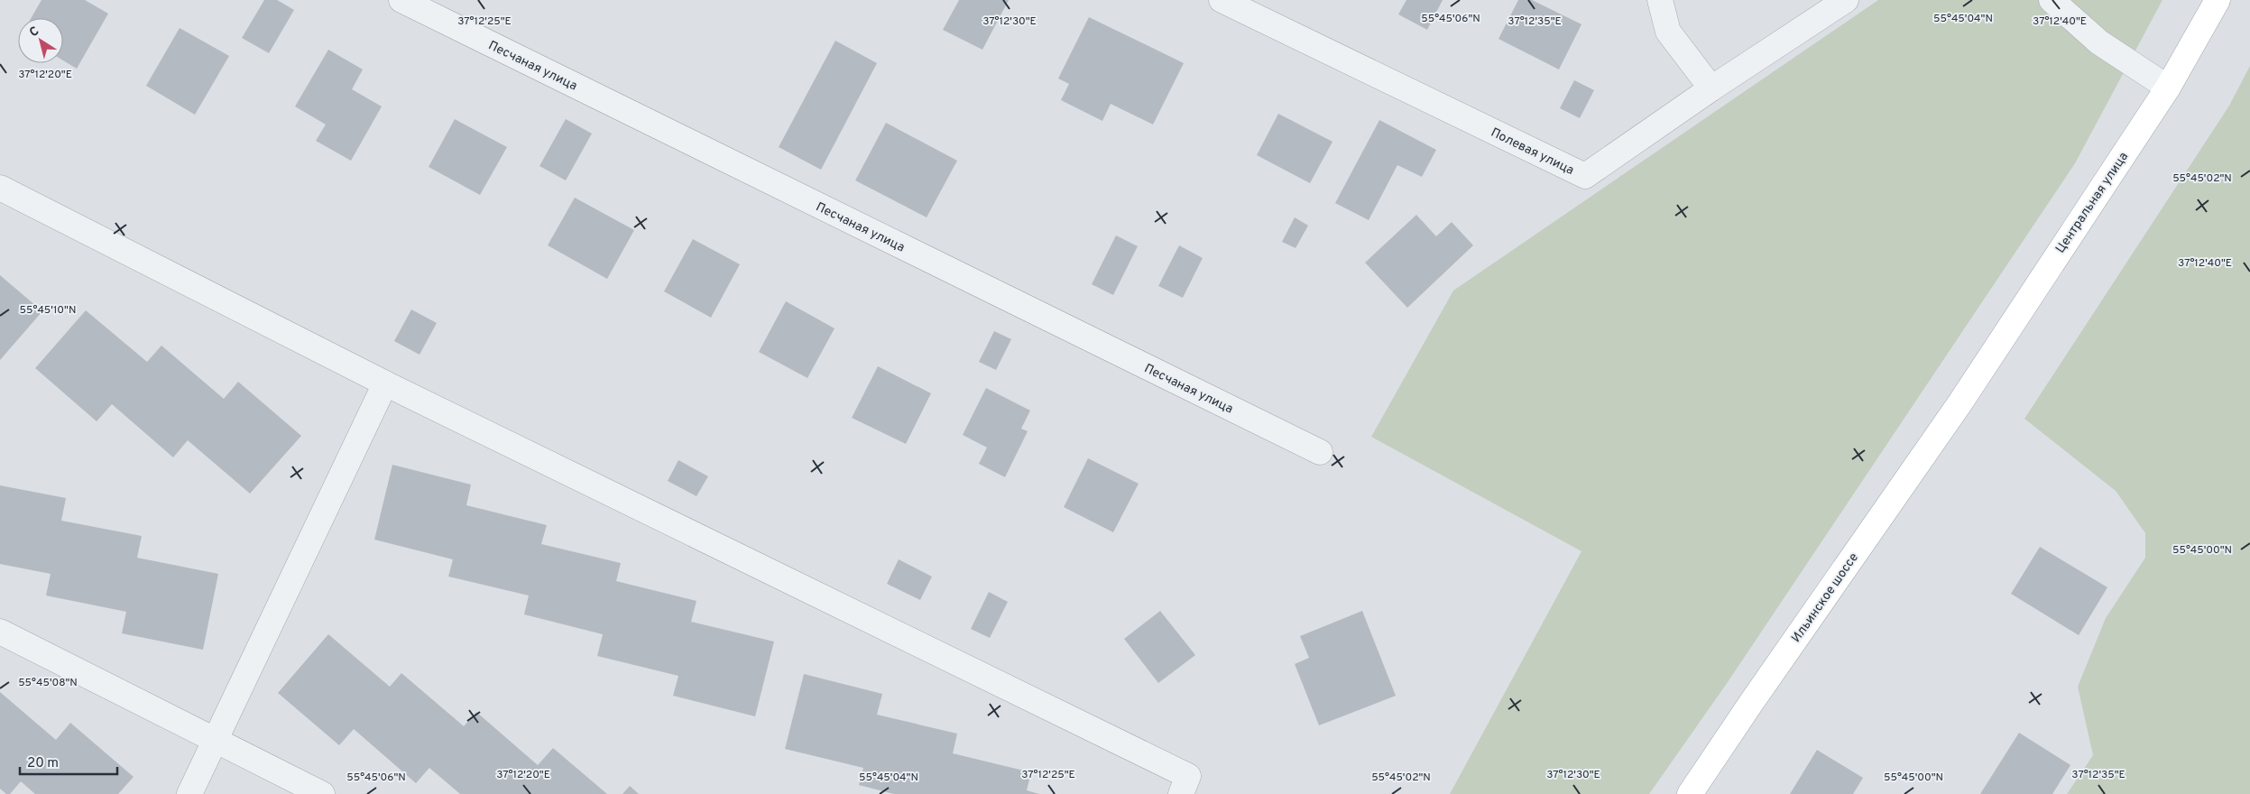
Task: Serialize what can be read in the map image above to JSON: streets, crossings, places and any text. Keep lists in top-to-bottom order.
{
  "streets": {
    "main road": ["Центральная улица", "Ильинское шоссе"],
    "street": ["Песчаная улица", "Полевая улица"]
  },
  "crossings": [
    ["Центральная улица", "Ильинское шоссе"]
  ],
  "scale_bar": "20 m",
  "north": "top left",
  "coordinates": [
    "55°45'06\"N",
    "55°45'04\"N",
    "37°12'25\"E",
    "37°12'30\"E",
    "37°12'35\"E",
    "37°12'40\"E",
    "37°12'20\"E",
    "55°45'02\"N",
    "55°45'10\"N",
    "55°45'00\"N",
    "55°45'08\"N"
  ]
}
